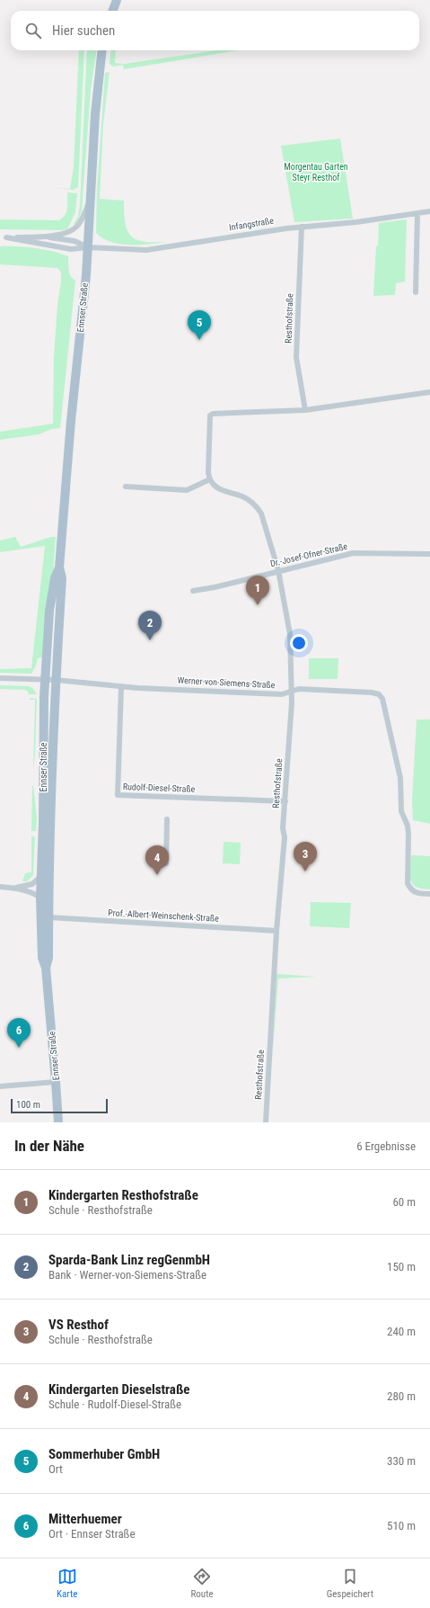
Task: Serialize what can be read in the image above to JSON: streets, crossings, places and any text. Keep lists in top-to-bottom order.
{
  "streets": {
    "main road": ["Ennser Straße"],
    "street": [
      "Infangstraße",
      "Resthofstraße",
      "Dr.-Josef-Ofner-Straße",
      "Werner-von-Siemens-Straße",
      "Rudolf-Diesel-Straße",
      "Prof.-Albert-Weinschenk-Straße"
    ]
  },
  "crossings": [
    ["Infangstraße", "Ennser Straße"],
    ["Infangstraße", "Resthofstraße"],
    ["Ennser Straße", "Werner-von-Siemens-Straße"],
    ["Ennser Straße", "Prof.-Albert-Weinschenk-Straße"],
    ["Resthofstraße", "Dr.-Josef-Ofner-Straße"],
    ["Resthofstraße", "Werner-von-Siemens-Straße"],
    ["Resthofstraße", "Rudolf-Diesel-Straße"],
    ["Resthofstraße", "Prof.-Albert-Weinschenk-Straße"],
    ["Werner-von-Siemens-Straße", "Rudolf-Diesel-Straße"]
  ],
  "parks": ["Morgentau Garten Steyr Resthof"],
  "scale_bar": "100 m",
  "page": {
    "search": "Hier suchen",
    "pins": [
      "5",
      "1",
      "2",
      "3",
      "4",
      "6"
    ],
    "scale": "100 m",
    "heading": ["In der Nähe", "6 Ergebnisse"],
    "list": [
      {
        "mark": "1",
        "name": "Kindergarten Resthofstraße",
        "note": "Schule · Resthofstraße",
        "value": "60 m"
      },
      {
        "mark": "2",
        "name": "Sparda-Bank Linz regGenmbH",
        "note": "Bank · Werner-von-Siemens-Straße",
        "value": "150 m"
      },
      {
        "mark": "3",
        "name": "VS Resthof",
        "note": "Schule · Resthofstraße",
        "value": "240 m"
      },
      {
        "mark": "4",
        "name": "Kindergarten Dieselstraße",
        "note": "Schule · Rudolf-Diesel-Straße",
        "value": "280 m"
      },
      {
        "mark": "5",
        "name": "Sommerhuber GmbH",
        "note": "Ort",
        "value": "330 m"
      },
      {
        "mark": "6",
        "name": "Mitterhuemer",
        "note": "Ort · Ennser Straße",
        "value": "510 m"
      }
    ],
    "nav": ["Karte", "Route", "Gespeichert"]
  }
}
